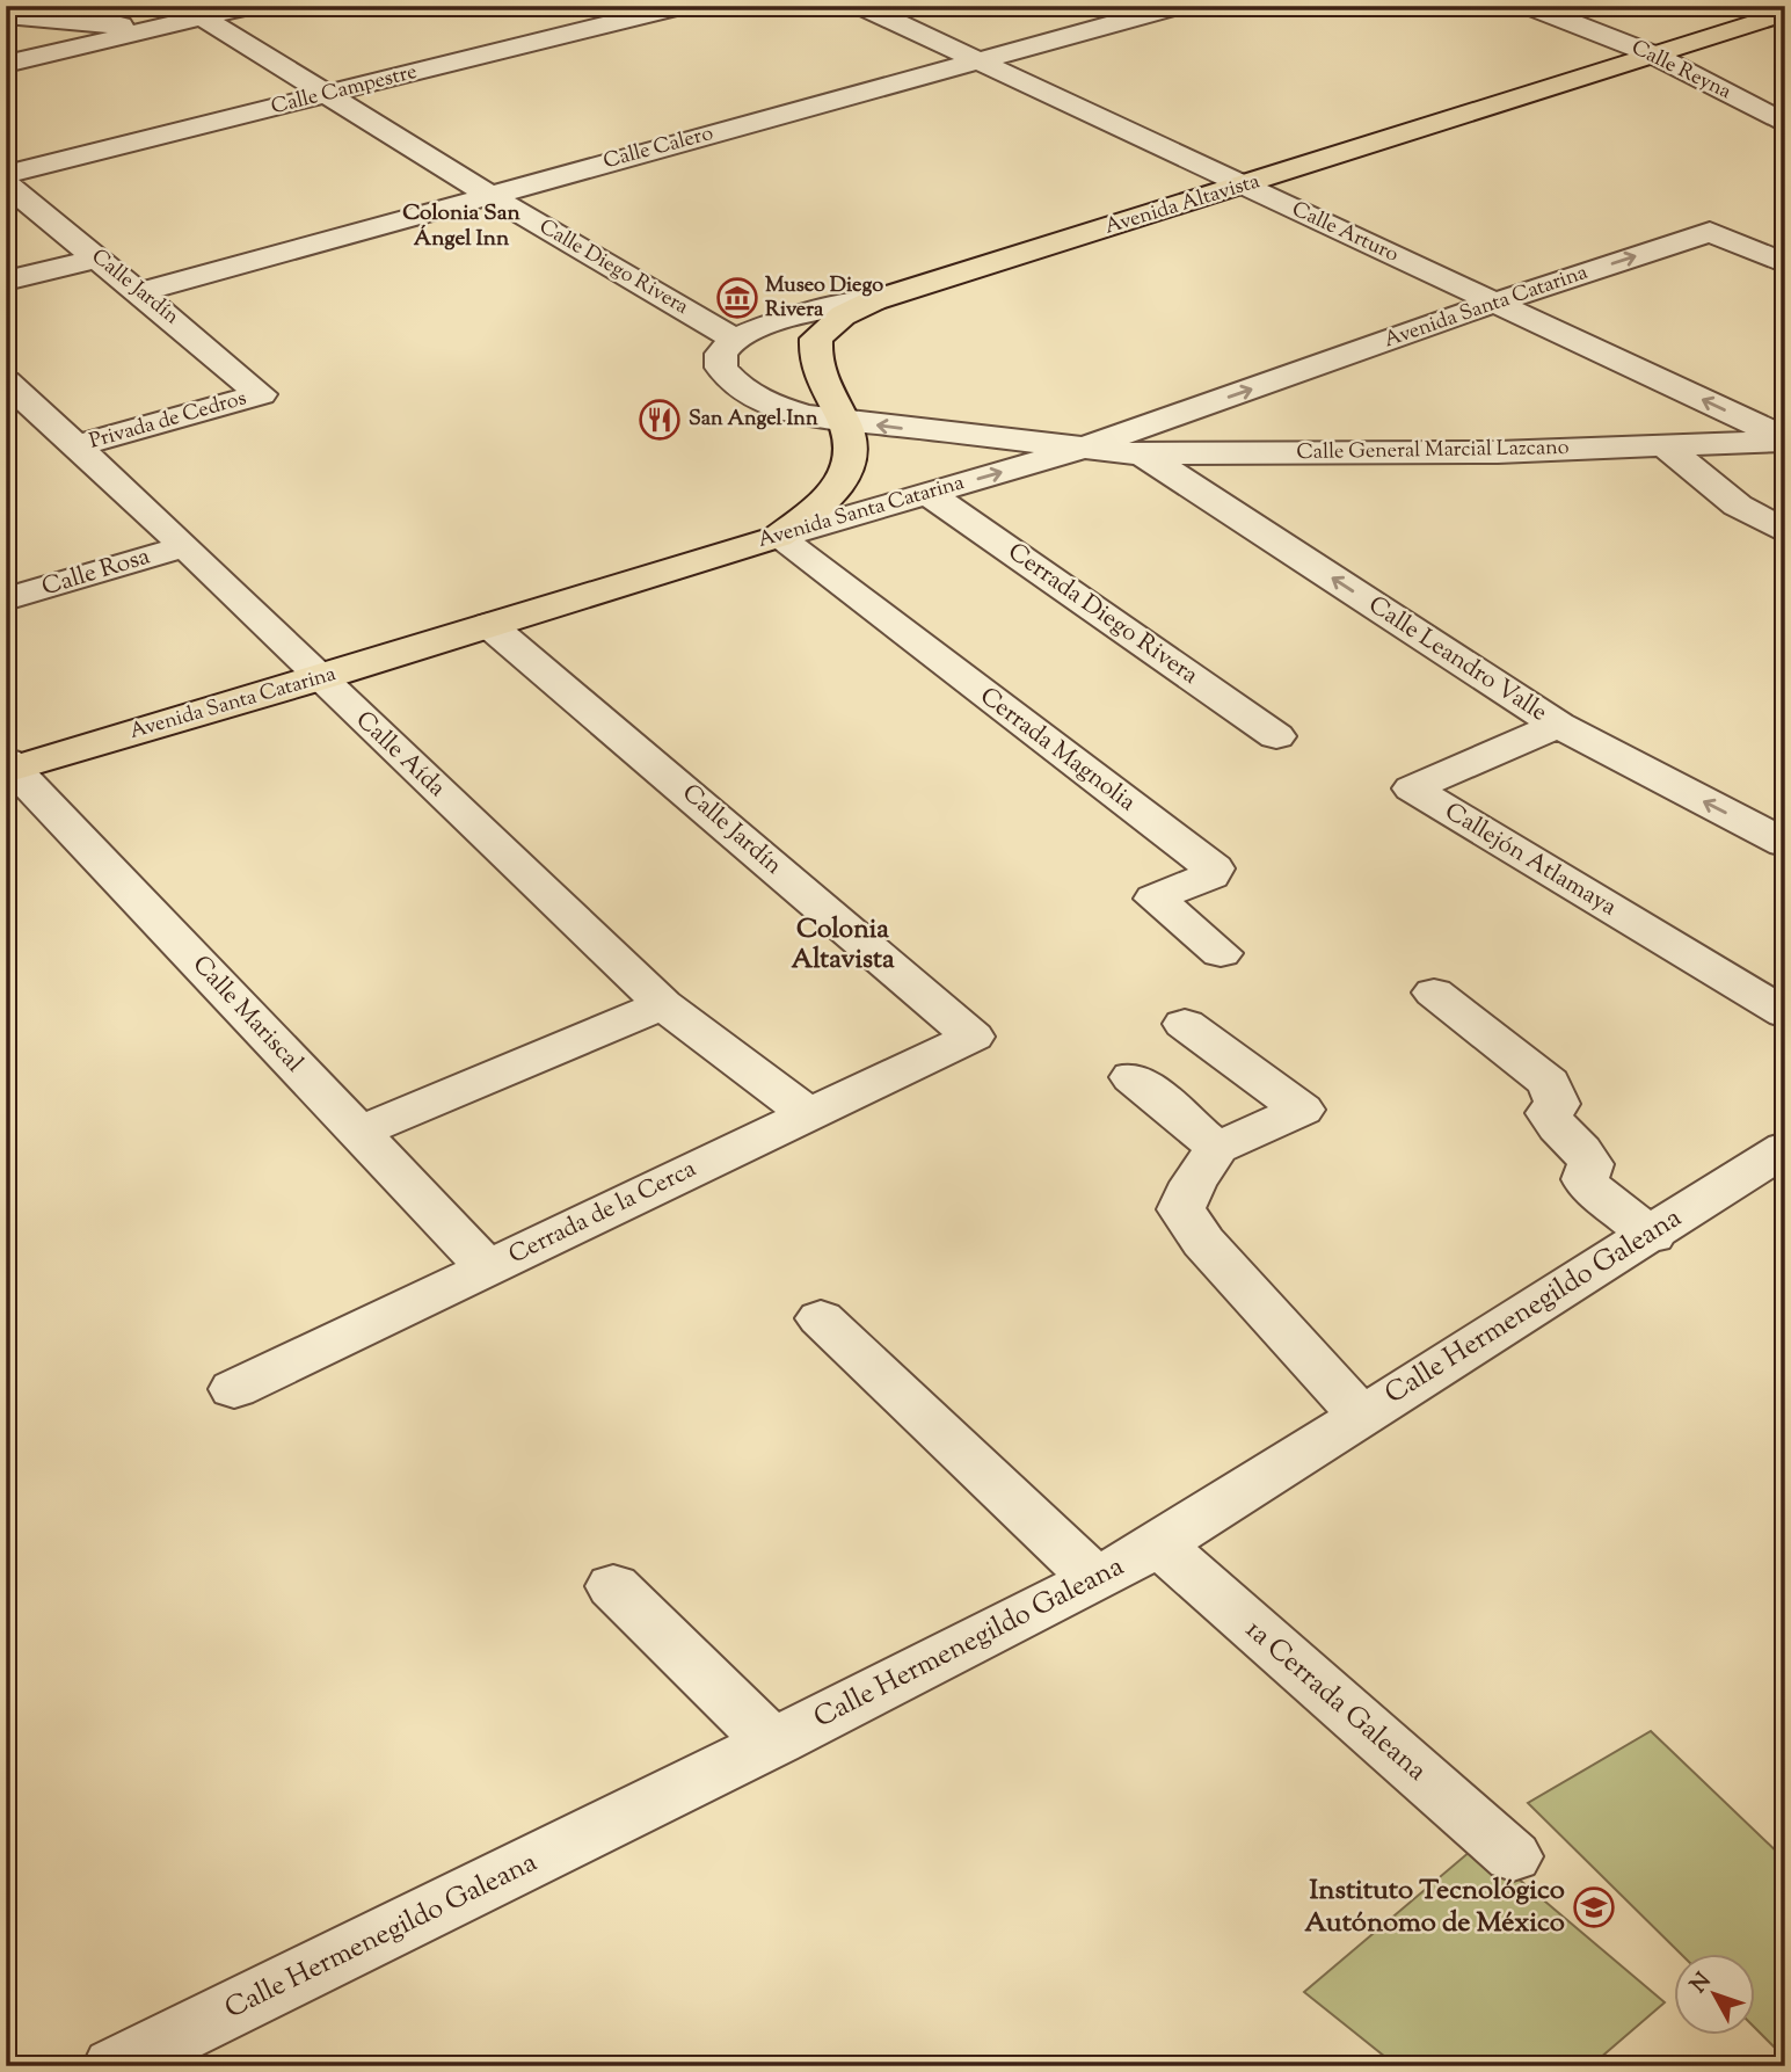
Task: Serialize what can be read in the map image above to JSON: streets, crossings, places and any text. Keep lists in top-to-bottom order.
{
  "streets": {
    "main road": ["Avenida Altavista", "Avenida Santa Catarina"],
    "street": [
      "Calle Reyna",
      "Calle Campestre",
      "Calle Calero",
      "Calle Arturo",
      "Calle Diego Rivera",
      "Calle Jardín",
      "Privada de Cedros",
      "Calle General Marcial Lazcano",
      "Calle Rosa",
      "Cerrada Diego Rivera",
      "Calle Leandro Valle",
      "Cerrada Magnolia",
      "Calle Aída",
      "Callejón Atlamaya",
      "Calle Mariscal",
      "Cerrada de la Cerca",
      "Calle Hermenegildo Galeana",
      "1a Cerrada Galeana"
    ]
  },
  "crossings": [
    ["Calle Reyna", "Avenida Altavista"],
    ["Calle Campestre", "Calle Diego Rivera"],
    ["Calle Calero", "Calle Arturo"],
    ["Calle Calero", "Calle Diego Rivera"],
    ["Calle Calero", "Calle Jardín"],
    ["Avenida Altavista", "Calle Arturo"],
    ["Avenida Altavista", "Avenida Santa Catarina"],
    ["Avenida Altavista", "Cerrada Magnolia"],
    ["Calle Arturo", "Avenida Santa Catarina"],
    ["Calle Arturo", "Calle General Marcial Lazcano"],
    ["Calle Jardín", "Avenida Santa Catarina"],
    ["Calle Jardín", "Privada de Cedros"],
    ["Calle Jardín", "Cerrada de la Cerca"],
    ["Avenida Santa Catarina", "Calle General Marcial Lazcano"],
    ["Avenida Santa Catarina", "Cerrada Diego Rivera"],
    ["Avenida Santa Catarina", "Cerrada Magnolia"],
    ["Avenida Santa Catarina", "Calle Aída"],
    ["Avenida Santa Catarina", "Calle Mariscal"],
    ["Privada de Cedros", "Calle Aída"],
    ["Calle General Marcial Lazcano", "Calle Leandro Valle"],
    ["Calle Rosa", "Calle Aída"],
    ["Calle Leandro Valle", "Callejón Atlamaya"],
    ["Calle Aída", "Cerrada de la Cerca"],
    ["Calle Mariscal", "Cerrada de la Cerca"],
    ["Calle Hermenegildo Galeana", "1a Cerrada Galeana"]
  ],
  "one_way": ["Avenida Santa Catarina", "Calle Leandro Valle"],
  "districts": ["Colonia San Ángel Inn", "Colonia Altavista"],
  "places": {
    "museum": ["Museo Diego Rivera"],
    "restaurant": ["San Angel Inn"],
    "school or university": ["Instituto Tecnológico Autónomo de México"]
  },
  "north": "top left"
}
